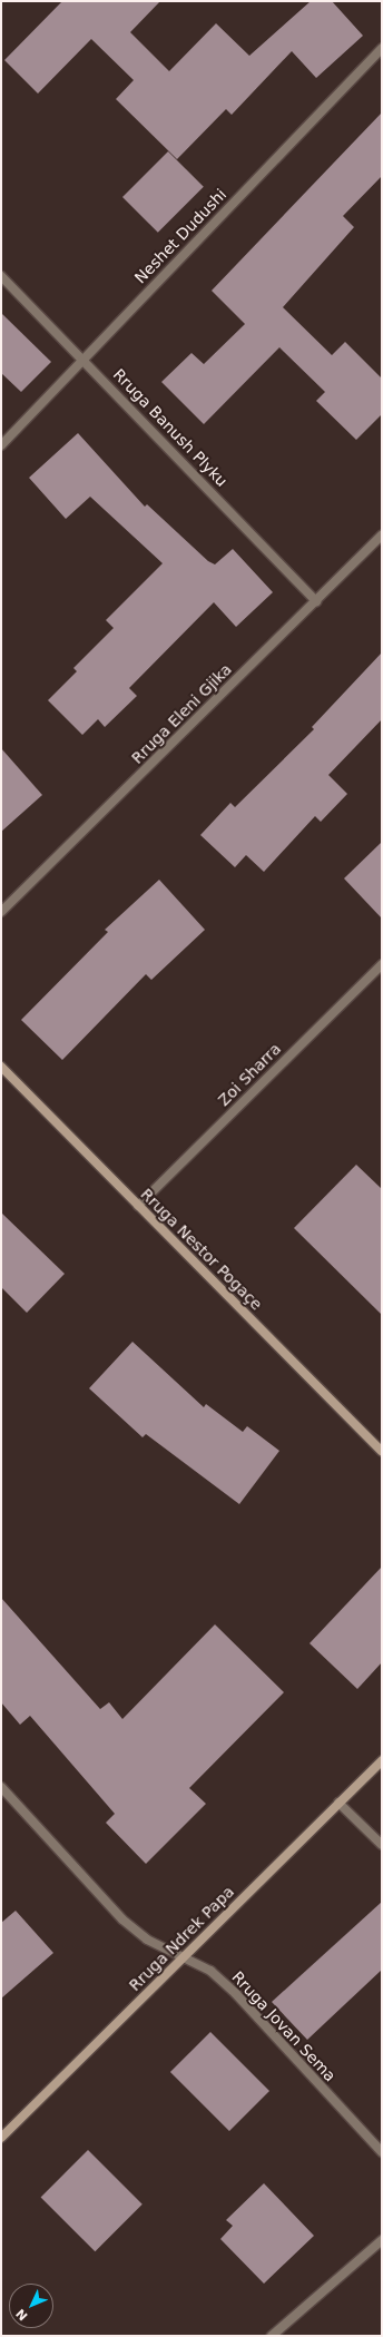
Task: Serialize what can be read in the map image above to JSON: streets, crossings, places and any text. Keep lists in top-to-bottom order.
{
  "streets": {
    "street": [
      "Neshet Dudushi",
      "Rruga Banush Plyku",
      "Rruga Eleni Gjika",
      "Zoi Sharra",
      "Rruga Nestor Pogaçe",
      "Rruga Ndrek Papa",
      "Rruga Jovan Sema"
    ]
  },
  "crossings": [
    ["Neshet Dudushi", "Rruga Banush Plyku"],
    ["Rruga Banush Plyku", "Rruga Eleni Gjika"],
    ["Zoi Sharra", "Rruga Nestor Pogaçe"],
    ["Rruga Ndrek Papa", "Rruga Jovan Sema"]
  ],
  "north": "bottom left"
}
